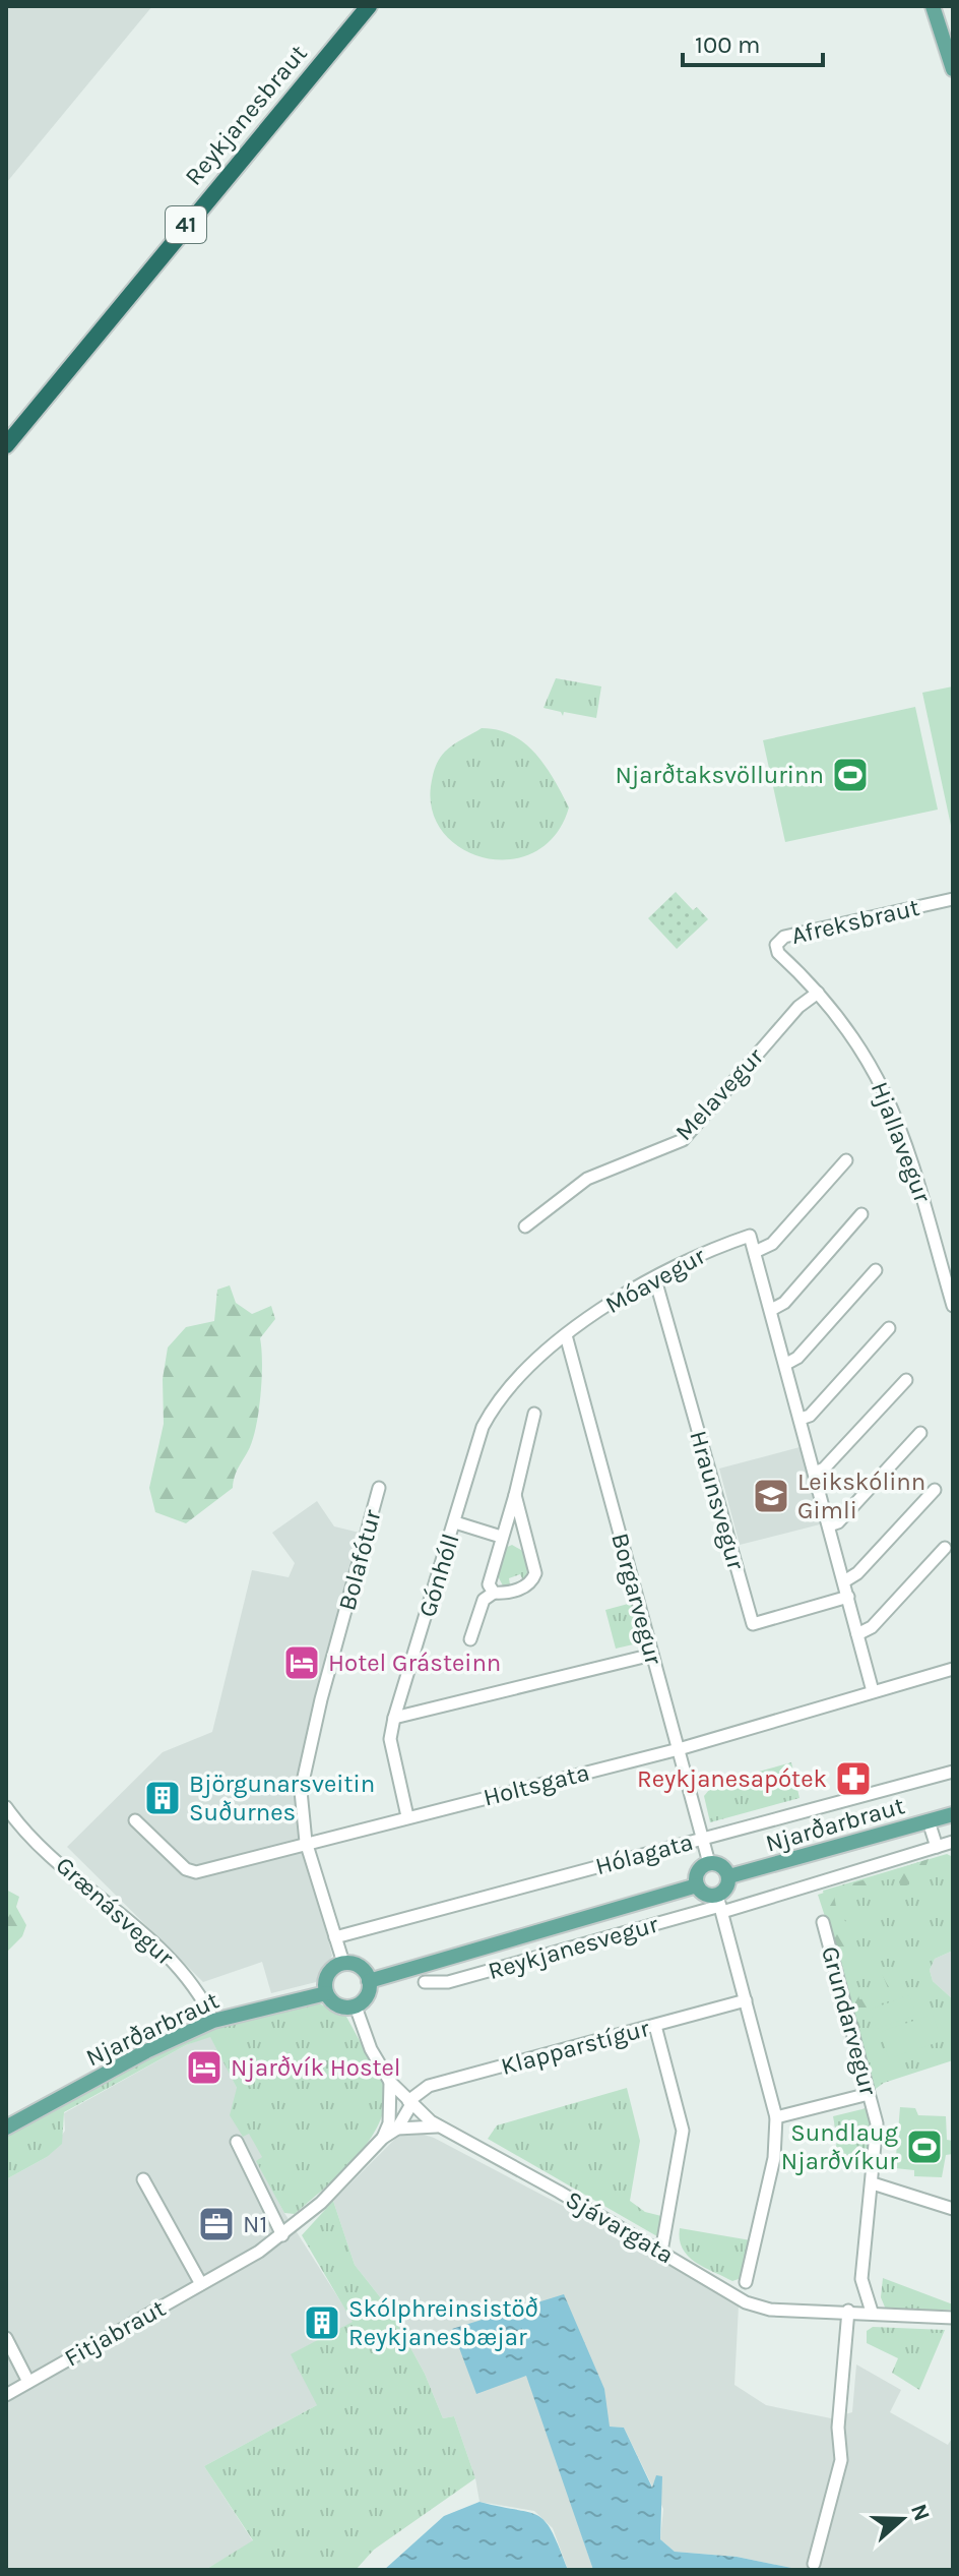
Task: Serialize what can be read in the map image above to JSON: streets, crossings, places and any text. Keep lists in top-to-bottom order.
{
  "streets": {
    "highway": ["Reykjanesbraut", "41"],
    "main road": ["Njarðarbraut"],
    "street": [
      "Afreksbraut",
      "Melavegur",
      "Hjallavegur",
      "Móavegur",
      "Hraunsvegur",
      "Bolafótur",
      "Gónhóll",
      "Borgarvegur",
      "Holtsgata",
      "Hólagata",
      "Grænásvegur",
      "Reykjanesvegur",
      "Grundarvegur",
      "Klapparstígur",
      "Sjávargata",
      "Fitjabraut"
    ]
  },
  "crossings": [
    ["Afreksbraut", "Melavegur"],
    ["Afreksbraut", "Hjallavegur"],
    ["Melavegur", "Hjallavegur"],
    ["Móavegur", "Hraunsvegur"],
    ["Móavegur", "Gónhóll"],
    ["Móavegur", "Borgarvegur"],
    ["Bolafótur", "Holtsgata"],
    ["Bolafótur", "Njarðarbraut"],
    ["Bolafótur", "Hólagata"],
    ["Bolafótur", "Sjávargata"],
    ["Gónhóll", "Borgarvegur"],
    ["Gónhóll", "Holtsgata"],
    ["Borgarvegur", "Holtsgata"],
    ["Borgarvegur", "Hólagata"],
    ["Njarðarbraut", "Grænásvegur"],
    ["Njarðarbraut", "Sjávargata"],
    ["Grundarvegur", "Sjávargata"],
    ["Klapparstígur", "Sjávargata"],
    ["Klapparstígur", "Fitjabraut"],
    ["Sjávargata", "Fitjabraut"]
  ],
  "places": {
    "sports": ["Njarðtaksvöllurinn", "Sundlaug Njarðvíkur"],
    "school or university": ["Leikskólinn Gimli"],
    "hotel": ["Hotel Grásteinn", "Njarðvík Hostel"],
    "pharmacy": ["Reykjanesapótek"],
    "building": ["Björgunarsveitin Suðurnes", "Skólphreinsistöð Reykjanesbæjar"],
    "office": ["N1"]
  },
  "scale_bar": "100 m",
  "north": "right"
}
